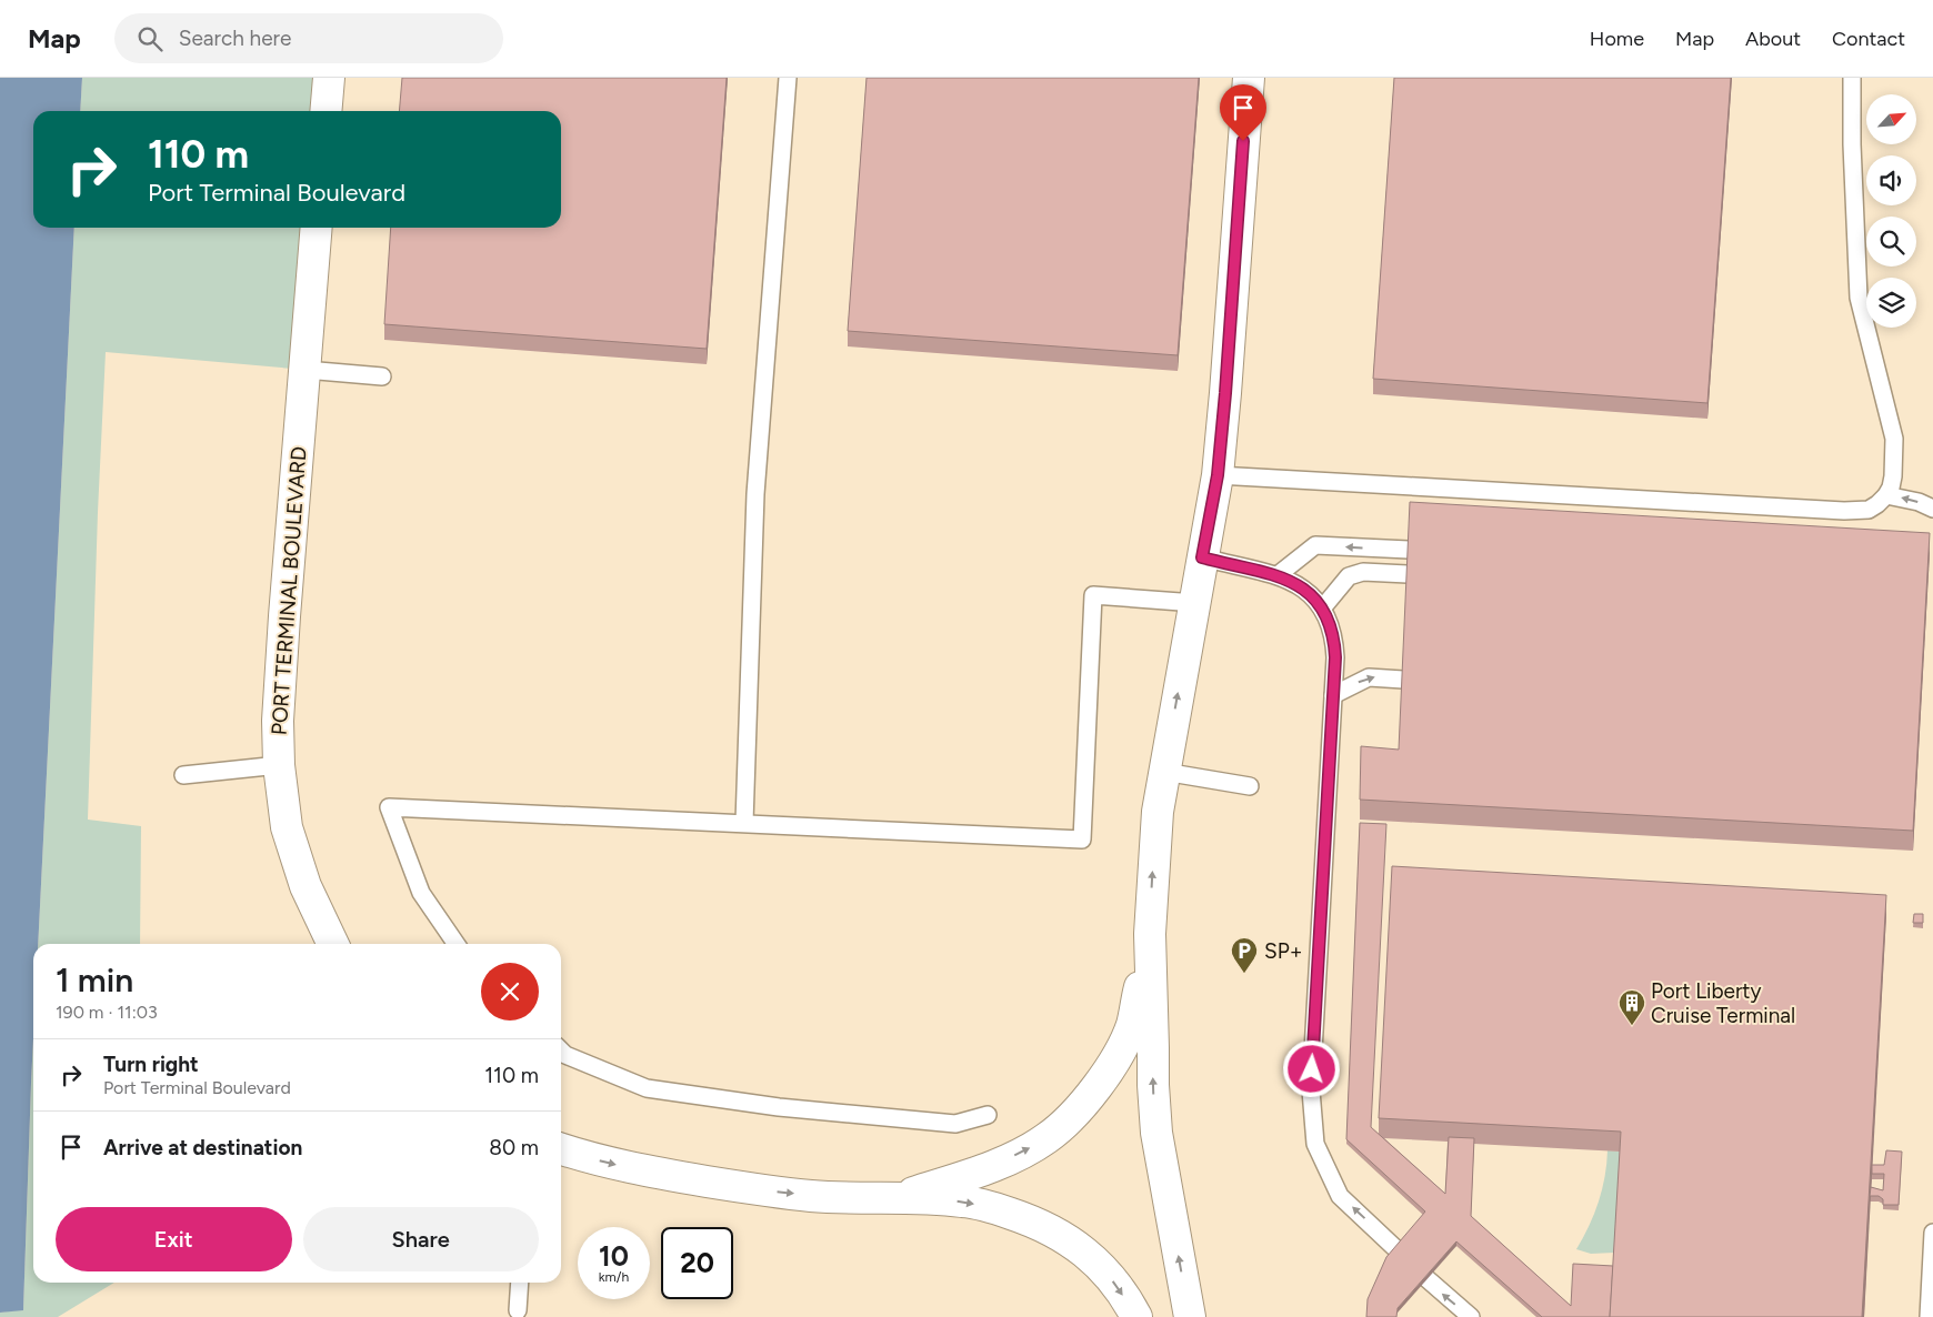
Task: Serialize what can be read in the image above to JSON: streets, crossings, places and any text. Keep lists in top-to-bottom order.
{
  "streets": {
    "street": ["PORT TERMINAL BOULEVARD"]
  },
  "places": {
    "parking": ["SP+"],
    "building": ["Port Liberty Cruise Terminal"]
  },
  "north": "top right",
  "page": {
    "header": "Map",
    "search": "Search here",
    "nav": [
      "Home",
      "Map",
      "About",
      "Contact"
    ],
    "turn": ["110 m", "Port Terminal Boulevard"],
    "heading": ["1 min", "190 m · 11:03"],
    "list": [
      {
        "name": "Turn right",
        "note": "Port Terminal Boulevard",
        "value": "110 m"
      },
      {
        "name": "Arrive at destination",
        "value": "80 m"
      }
    ],
    "buttons": ["Exit", "Share"],
    "speed": "10 km/h",
    "limit": "20"
  }
}
